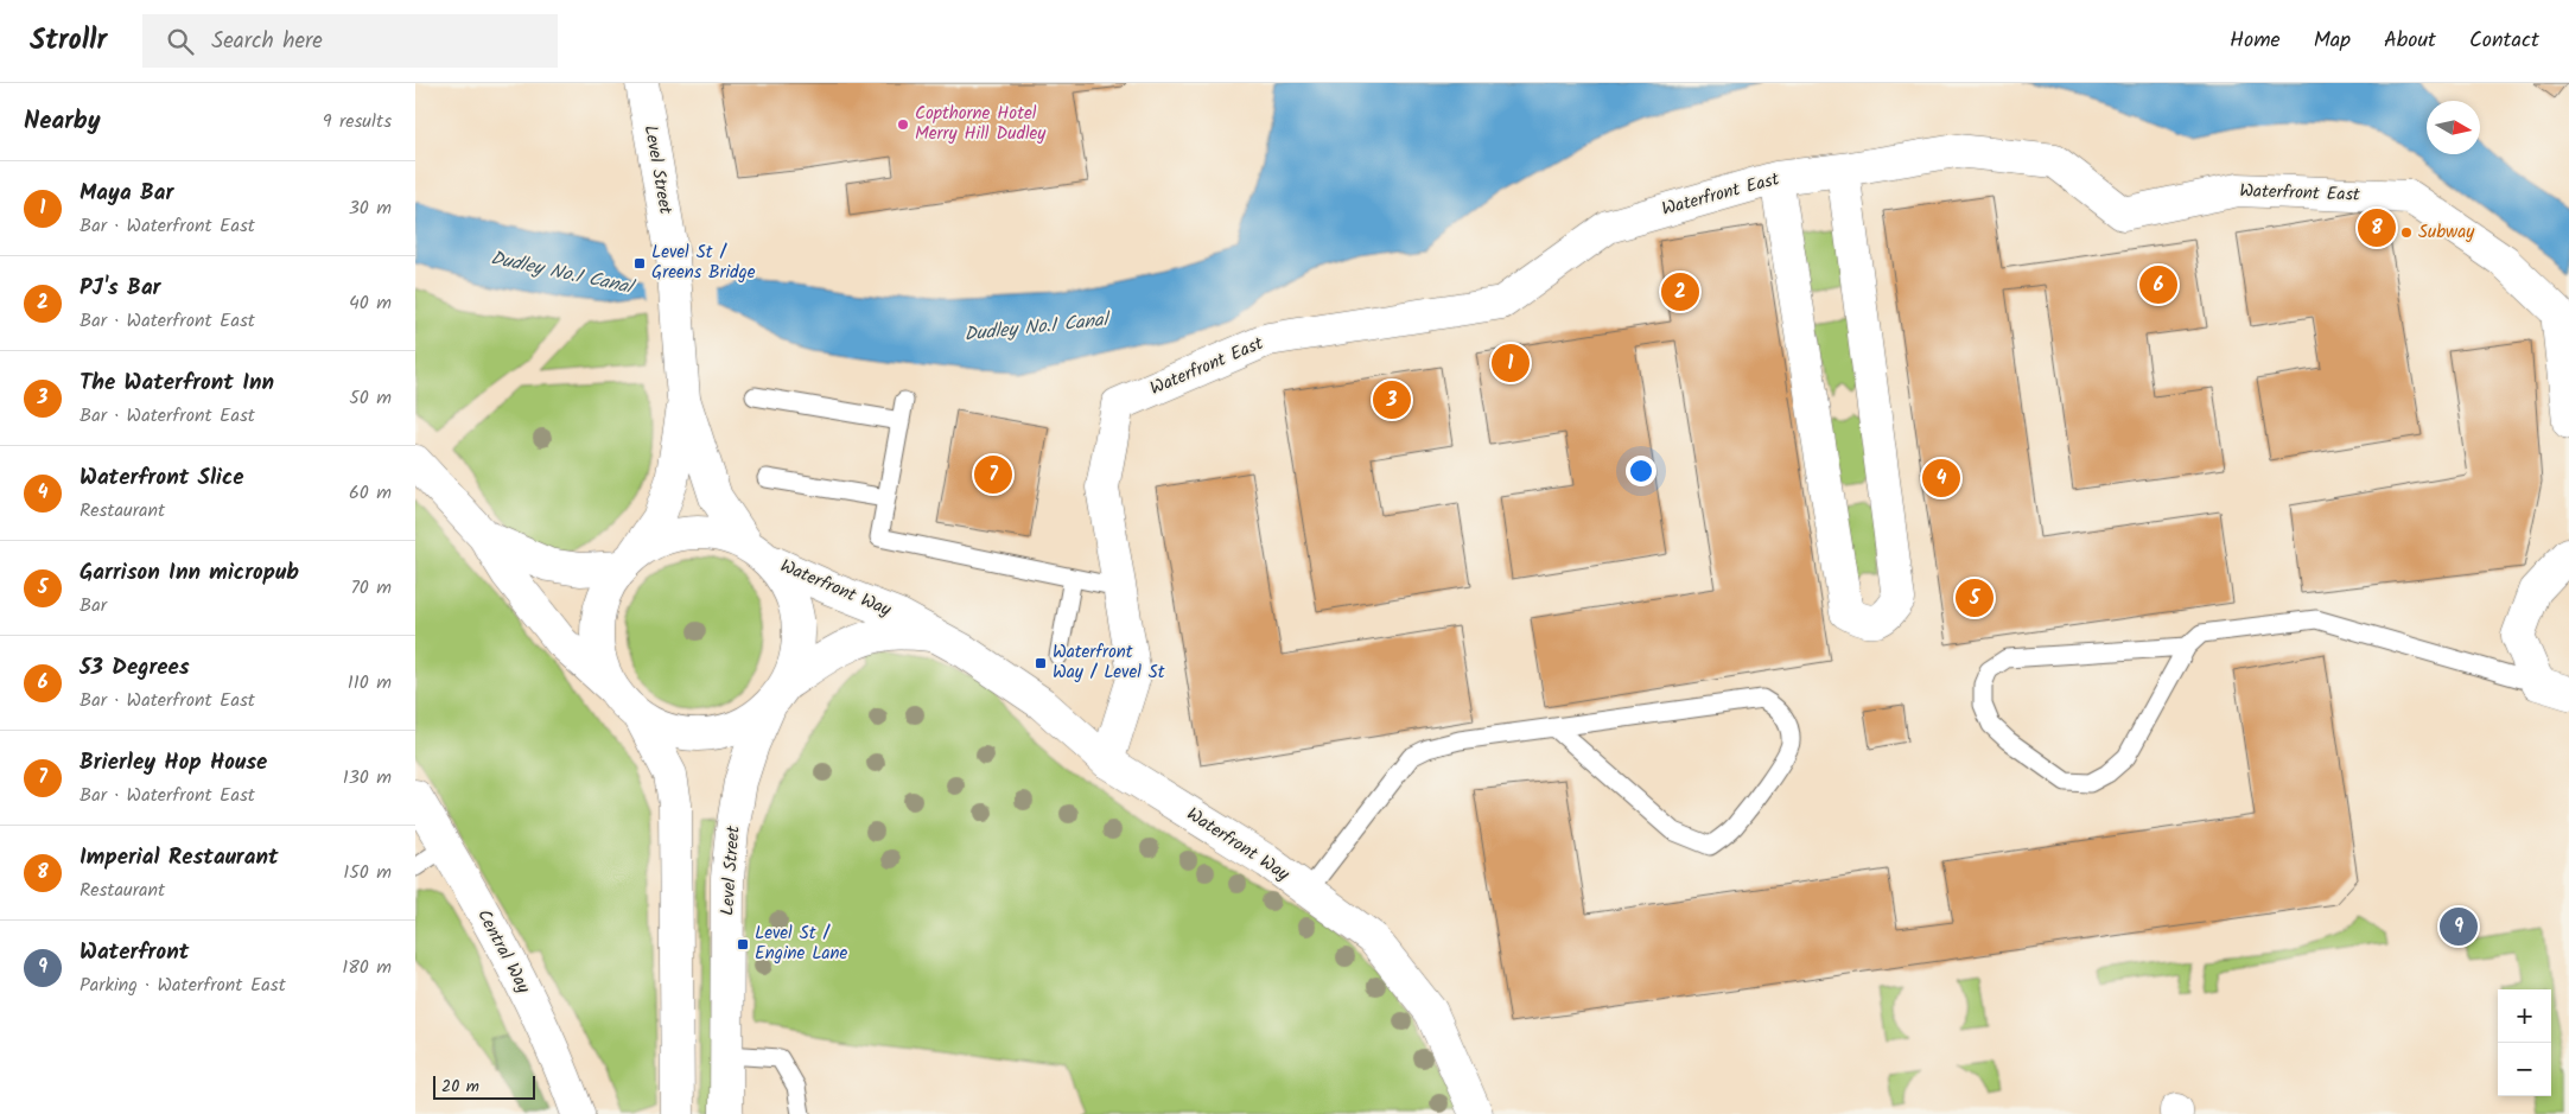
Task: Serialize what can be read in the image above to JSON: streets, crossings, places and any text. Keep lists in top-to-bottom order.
{
  "streets": {
    "street": [
      "Level Street",
      "Waterfront East",
      "Waterfront Way",
      "Central Way"
    ]
  },
  "crossings": [
    ["Level Street", "Waterfront Way"],
    ["Waterfront East", "Waterfront Way"]
  ],
  "water": ["Dudley No.1 Canal"],
  "places": {
    "other": ["Copthorne Hotel Merry Hill Dudley", "Subway"],
    "transit": ["Level St / Greens Bridge", "Waterfront Way / Level St", "Level St / Engine Lane"]
  },
  "scale_bar": "20 m",
  "north": "right",
  "page": {
    "header": "Strollr",
    "search": "Search here",
    "nav": [
      "Home",
      "Map",
      "About",
      "Contact"
    ],
    "heading": ["Nearby", "9 results"],
    "list": [
      {
        "mark": "1",
        "name": "Maya Bar",
        "note": "Bar · Waterfront East",
        "value": "30 m"
      },
      {
        "mark": "2",
        "name": "PJ's Bar",
        "note": "Bar · Waterfront East",
        "value": "40 m"
      },
      {
        "mark": "3",
        "name": "The Waterfront Inn",
        "note": "Bar · Waterfront East",
        "value": "50 m"
      },
      {
        "mark": "4",
        "name": "Waterfront Slice",
        "note": "Restaurant",
        "value": "60 m"
      },
      {
        "mark": "5",
        "name": "Garrison Inn micropub",
        "note": "Bar",
        "value": "70 m"
      },
      {
        "mark": "6",
        "name": "53 Degrees",
        "note": "Bar · Waterfront East",
        "value": "110 m"
      },
      {
        "mark": "7",
        "name": "Brierley Hop House",
        "note": "Bar · Waterfront East",
        "value": "130 m"
      },
      {
        "mark": "8",
        "name": "Imperial Restaurant",
        "note": "Restaurant",
        "value": "150 m"
      },
      {
        "mark": "9",
        "name": "Waterfront",
        "note": "Parking · Waterfront East",
        "value": "180 m"
      }
    ],
    "pins": [
      "8",
      "6",
      "2",
      "1",
      "3",
      "7",
      "4",
      "5",
      "9"
    ],
    "map_buttons": ["+", "−"],
    "scale": "20 m"
  }
}
